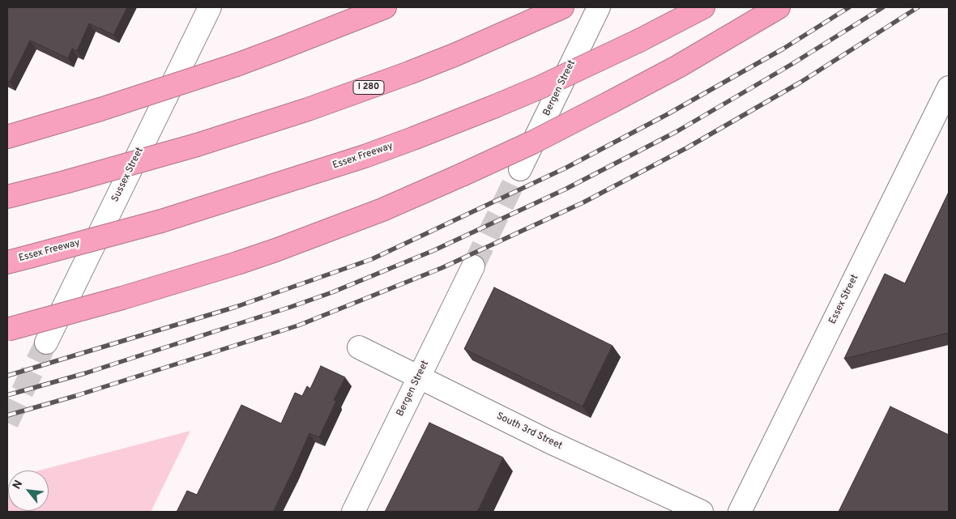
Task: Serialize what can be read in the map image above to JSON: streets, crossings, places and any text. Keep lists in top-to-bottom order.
{
  "streets": {
    "highway": ["I 280", "Essex Freeway"],
    "street": [
      "Bergen Street",
      "Sussex Street",
      "Essex Street",
      "South 3rd Street"
    ]
  },
  "crossings": [
    ["Bergen Street", "South 3rd Street"]
  ],
  "north": "top left"
}
